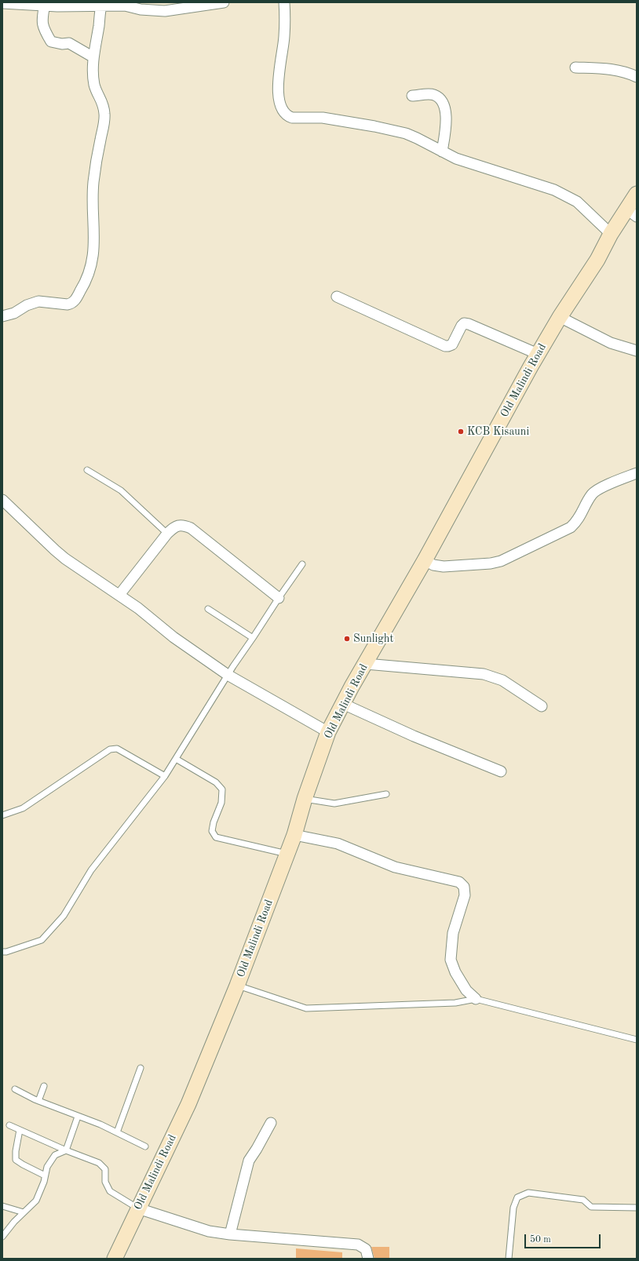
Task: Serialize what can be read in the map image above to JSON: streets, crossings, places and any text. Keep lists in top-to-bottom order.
{
  "streets": {
    "main road": ["Old Malindi Road"]
  },
  "places": ["KCB Kisauni", "Sunlight"],
  "scale_bar": "50 m"
}
